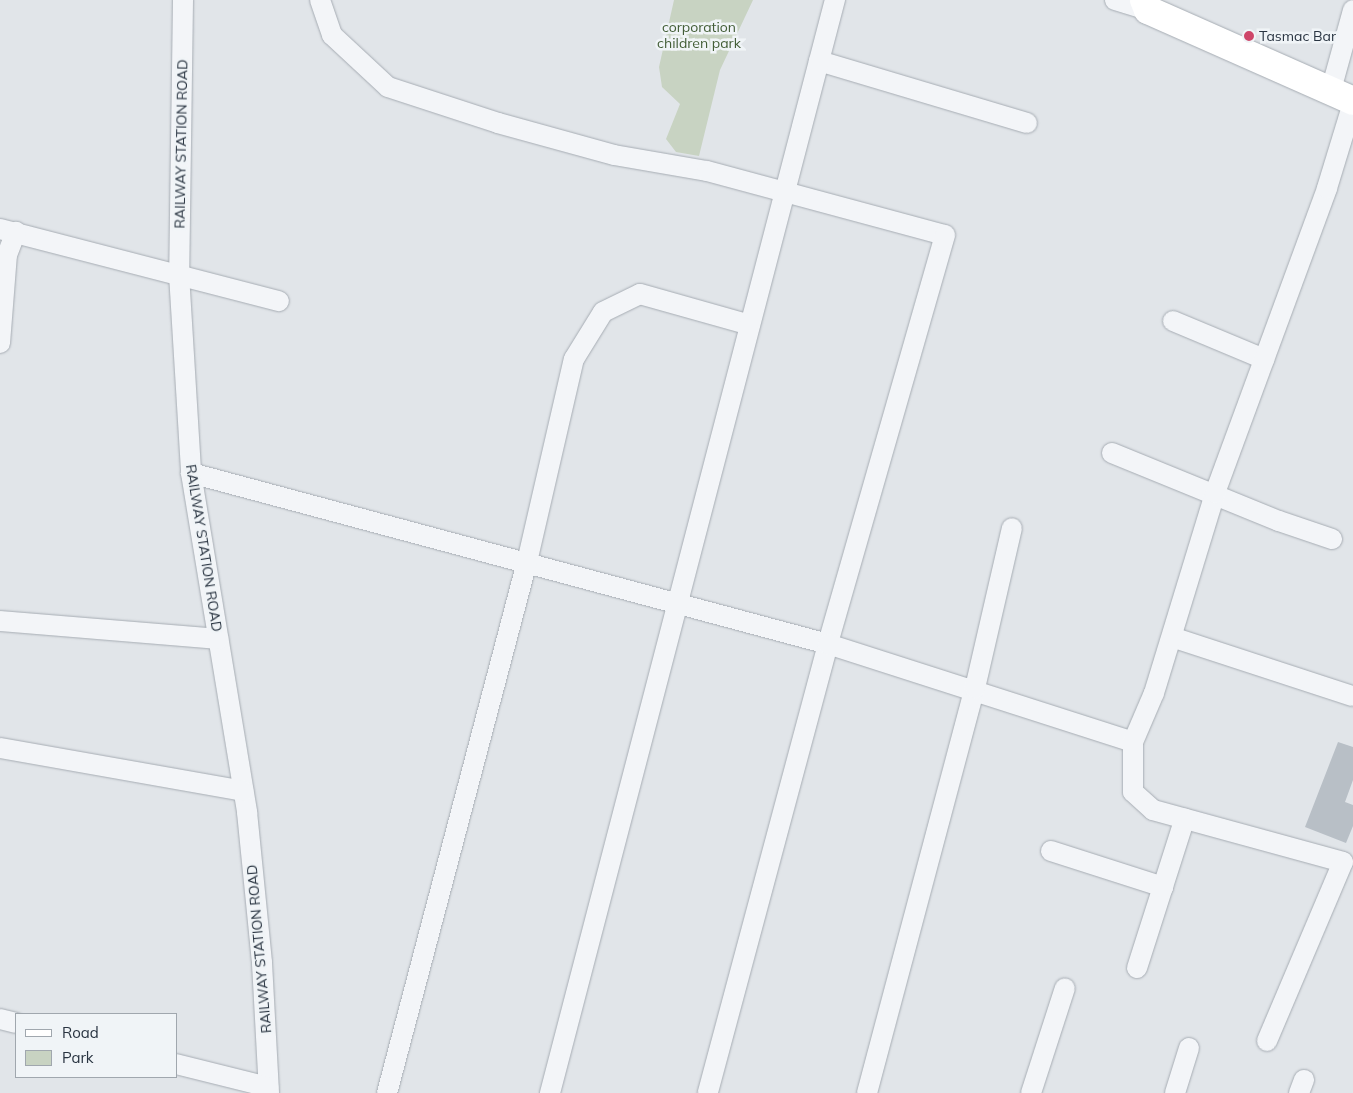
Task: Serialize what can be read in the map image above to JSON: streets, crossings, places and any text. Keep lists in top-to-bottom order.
{
  "streets": {
    "street": ["RAILWAY STATION ROAD"]
  },
  "parks": ["corporation children park"],
  "places": ["Tasmac Bar"],
  "legend": ["Road", "Park"]
}
